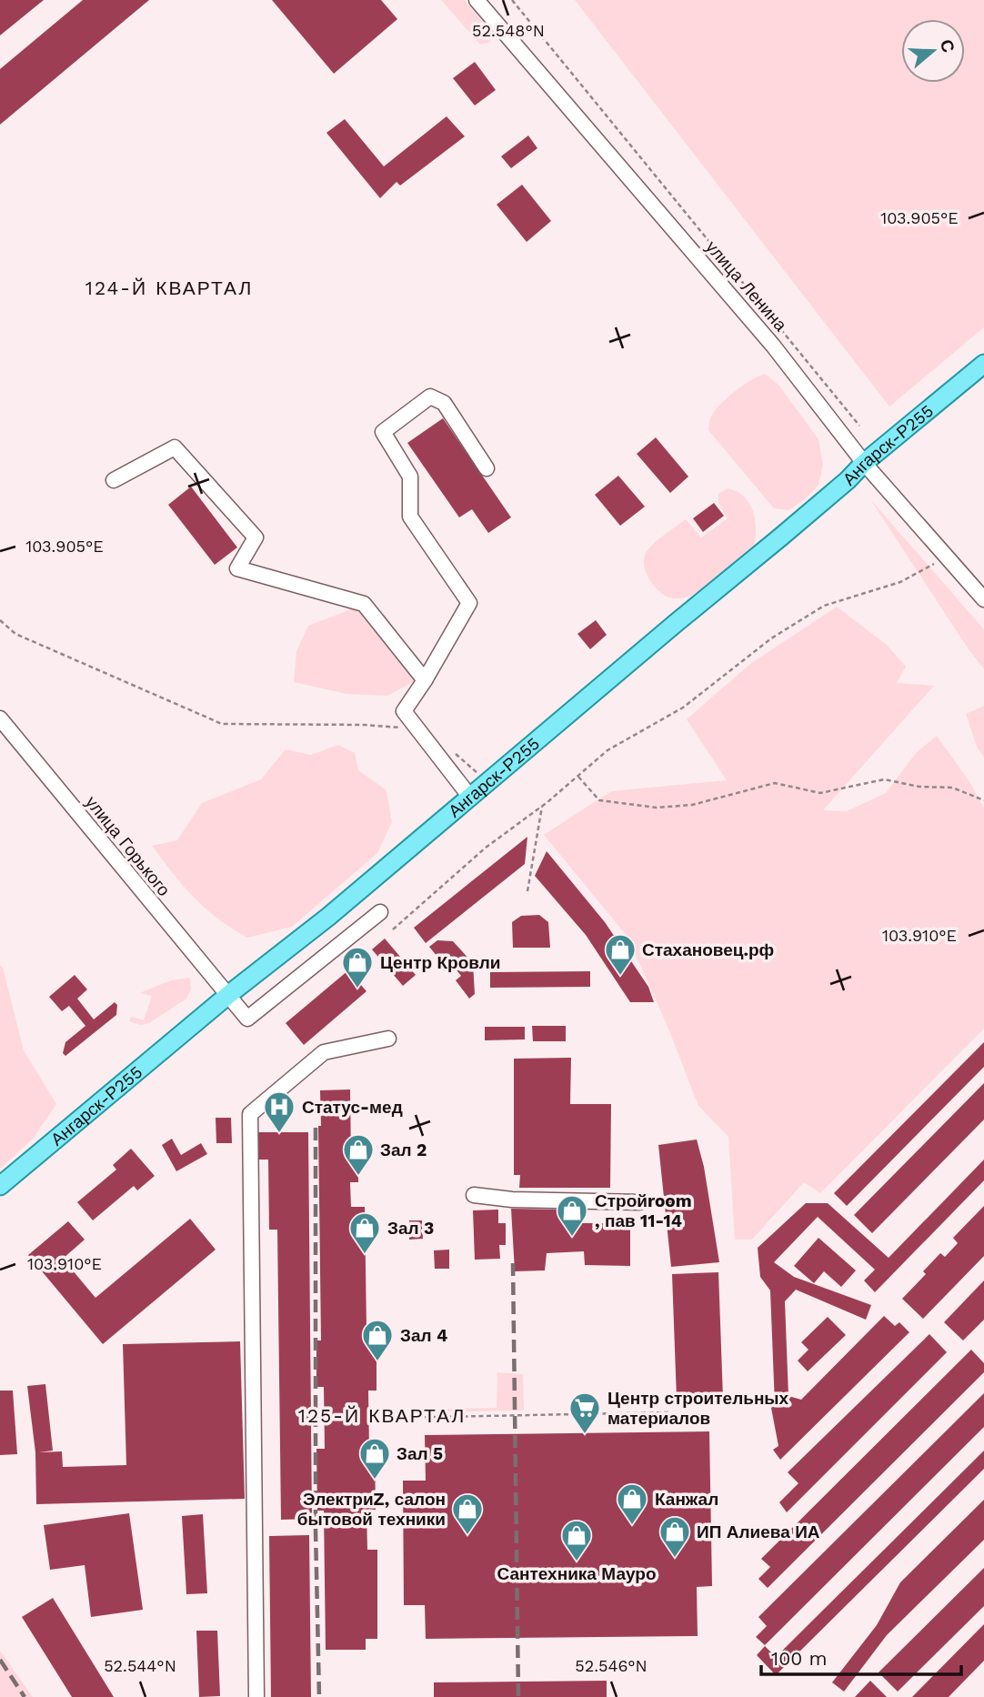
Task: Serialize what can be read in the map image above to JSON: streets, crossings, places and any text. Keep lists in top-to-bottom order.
{
  "streets": {
    "main road": ["Ангарск-Р255"],
    "street": ["улица Ленина", "улица Горького"]
  },
  "crossings": [
    ["улица Ленина", "Ангарск-Р255"],
    ["Ангарск-Р255", "улица Горького"]
  ],
  "districts": ["124-Й КВАРТАЛ", "125-Й КВАРТАЛ"],
  "places": {
    "shop": [
      "Стахановец.рф",
      "Центр Кровли",
      "Зал 2",
      "Стройroom , пав 11-14",
      "Зал 3",
      "Зал 4",
      "Зал 5",
      "Канжал",
      "ЭлектриZ, салон бытовой техники",
      "ИП Алиева ИА",
      "Сантехника Мауро"
    ],
    "hospital": ["Статус-мед"],
    "supermarket": ["Центр строительных материалов"]
  },
  "scale_bar": "100 m",
  "north": "right",
  "coordinates": [
    "52.548°N",
    "103.905°E",
    "103.910°E",
    "52.544°N",
    "52.546°N"
  ]
}
